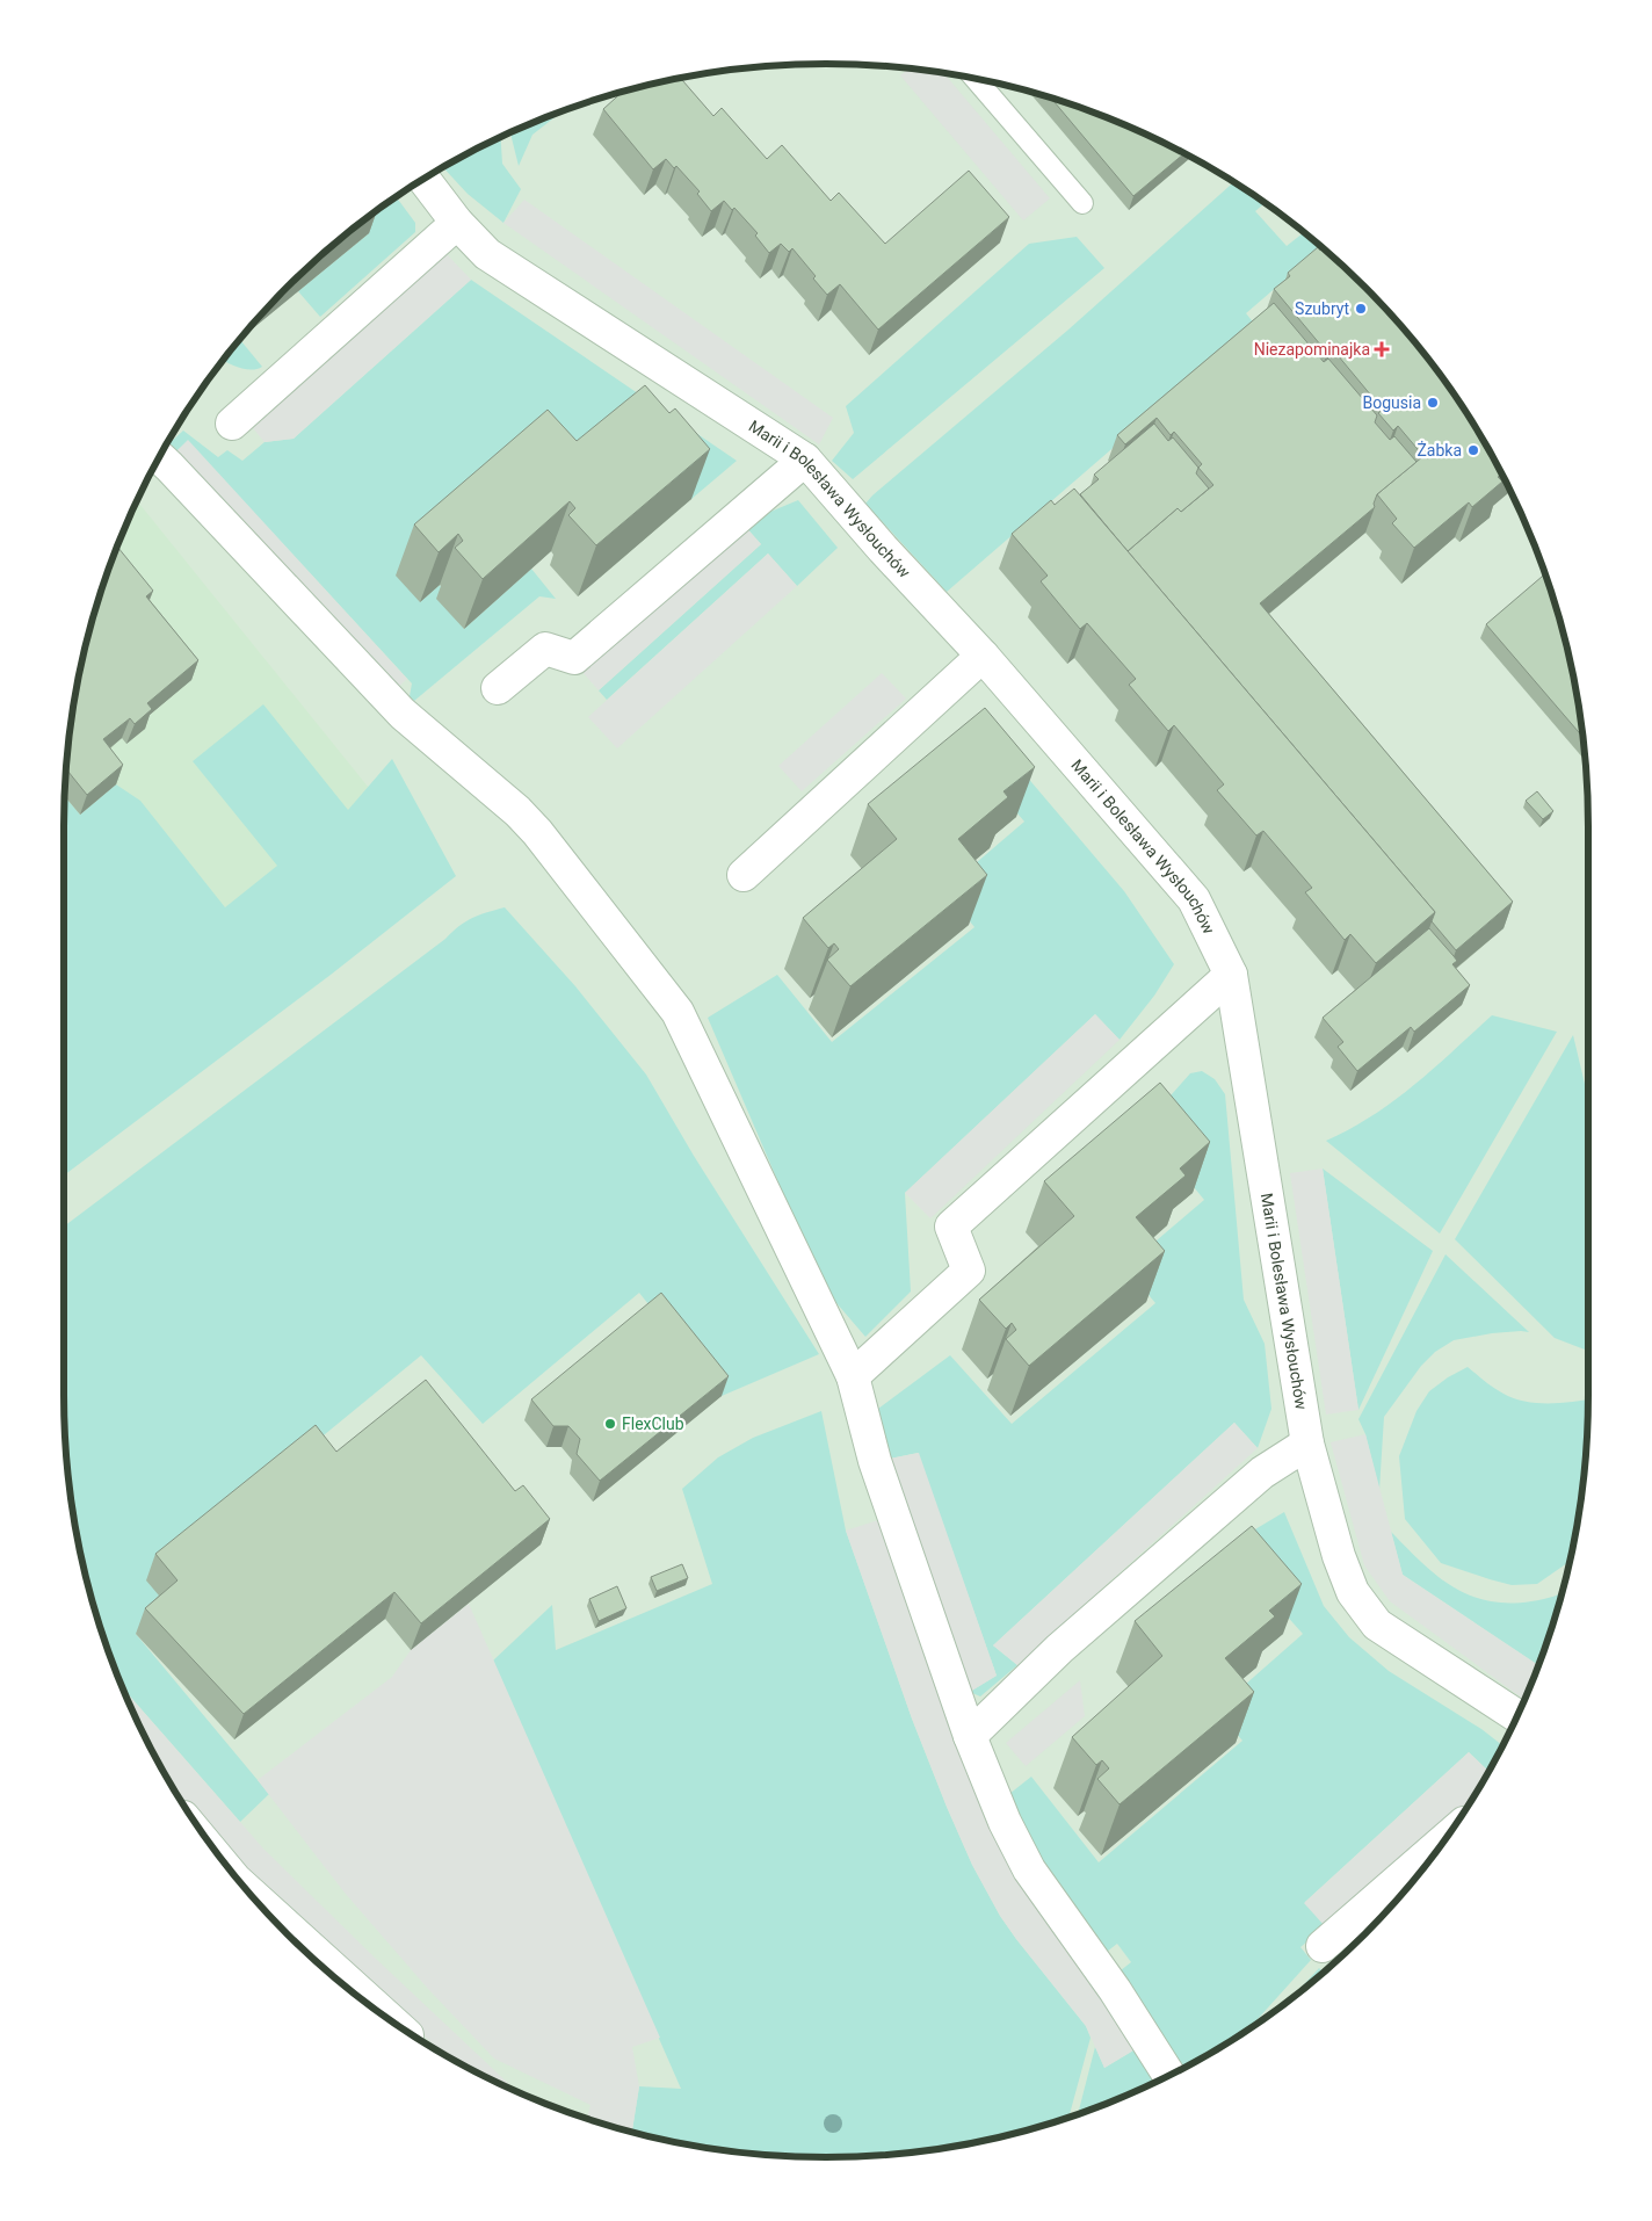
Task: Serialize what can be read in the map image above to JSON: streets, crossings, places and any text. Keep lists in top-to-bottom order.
{
  "streets": {
    "street": ["Marii i Bolesława Wysłouchów"]
  },
  "places": {
    "other": [
      "Szubryt",
      "Bogusia",
      "Żabka",
      "FlexClub"
    ],
    "health": ["Niezapominajka"]
  }
}
